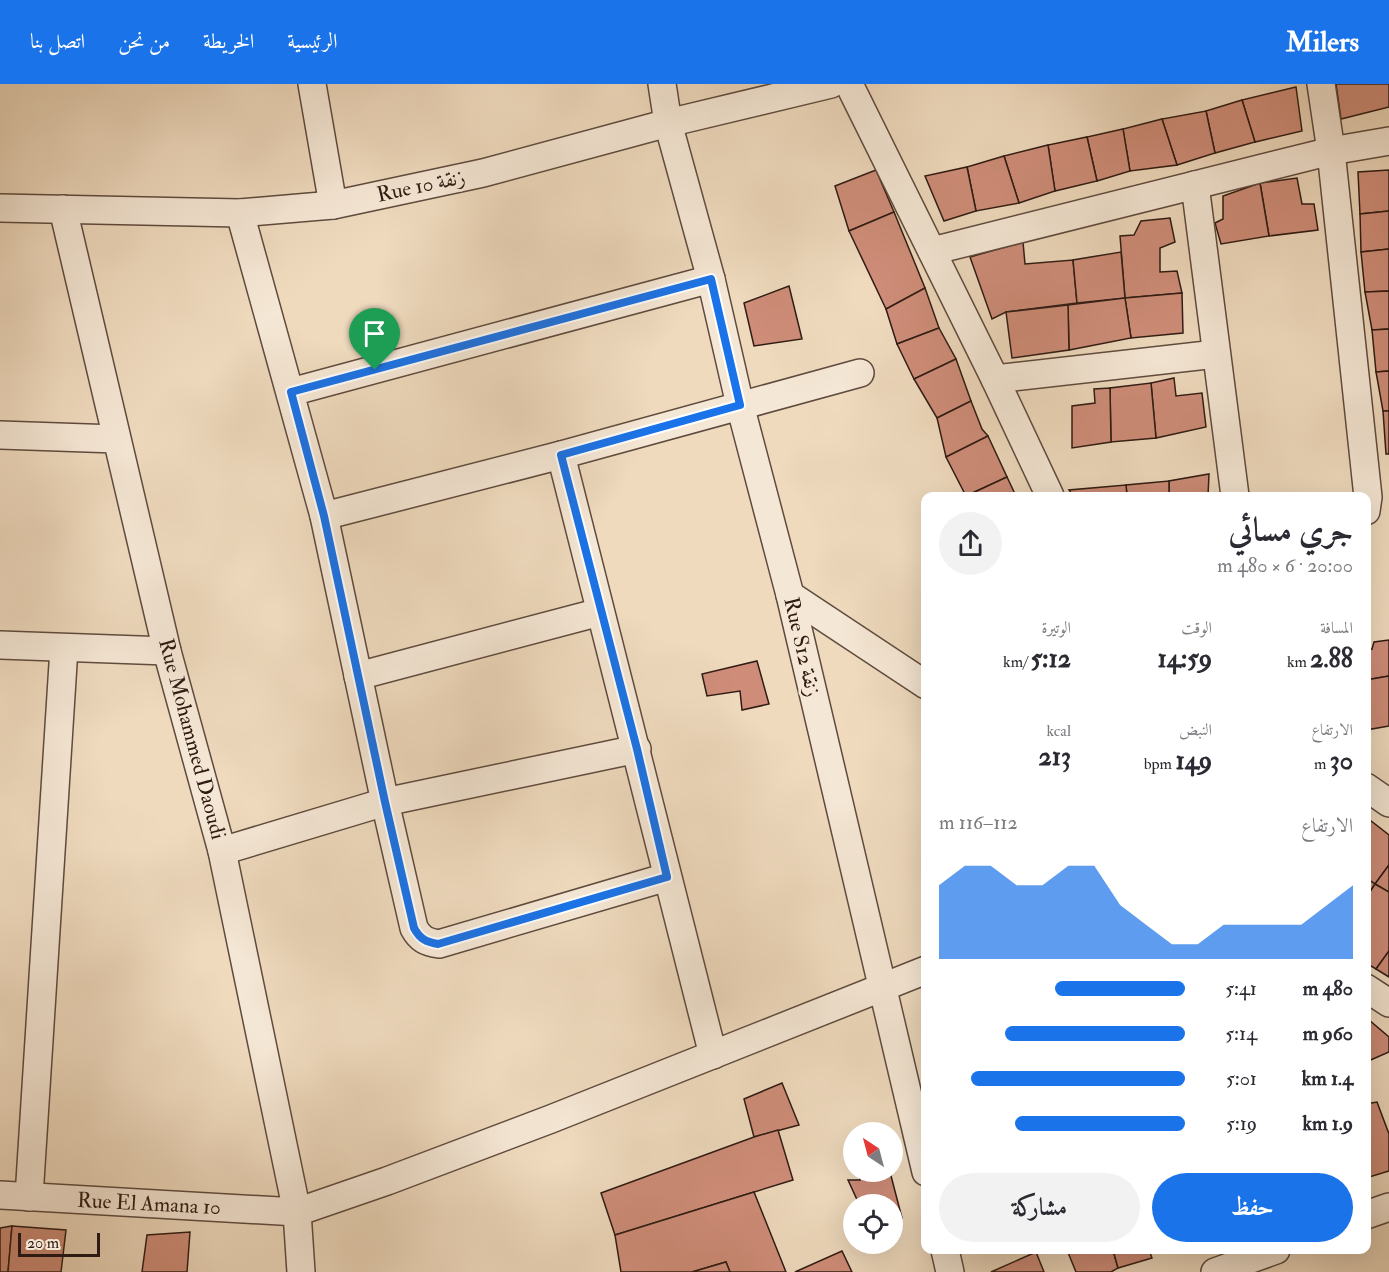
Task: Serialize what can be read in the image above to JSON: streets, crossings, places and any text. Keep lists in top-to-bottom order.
{
  "streets": {
    "street": [
      "Rue 10 زنقة",
      "Rue S12 زنقة",
      "Rue Mohammed Daoudi",
      "Rue El Amana 10"
    ]
  },
  "crossings": [
    ["Rue 10 زنقة", "Rue S12 زنقة"],
    ["Rue 10 زنقة", "Rue Mohammed Daoudi"],
    ["Rue Mohammed Daoudi", "Rue El Amana 10"]
  ],
  "scale_bar": "20 m",
  "north": "top left",
  "page": {
    "header": "Milers",
    "nav": [
      "الرئيسية",
      "الخريطة",
      "من نحن",
      "اتصل بنا"
    ],
    "heading": ["جري مسائي", "20:00 · 6 × 480 m"],
    "stats": [
      ["المسافة", "2.88 km"],
      ["الوقت", "14:59"],
      ["الوتيرة", "5:12 /km"],
      ["الارتفاع", "30 m"],
      ["النبض", "149 bpm"],
      ["kcal", "213"]
    ],
    "chart": ["الارتفاع", "112–116 m"],
    "list": [
      {
        "name": "480 m",
        "note": "5:41"
      },
      {
        "name": "960 m",
        "note": "5:14"
      },
      {
        "name": "1.4 km",
        "note": "5:01"
      },
      {
        "name": "1.9 km",
        "note": "5:19"
      }
    ],
    "buttons": ["حفظ", "مشاركة"],
    "scale": "20 m"
  }
}
